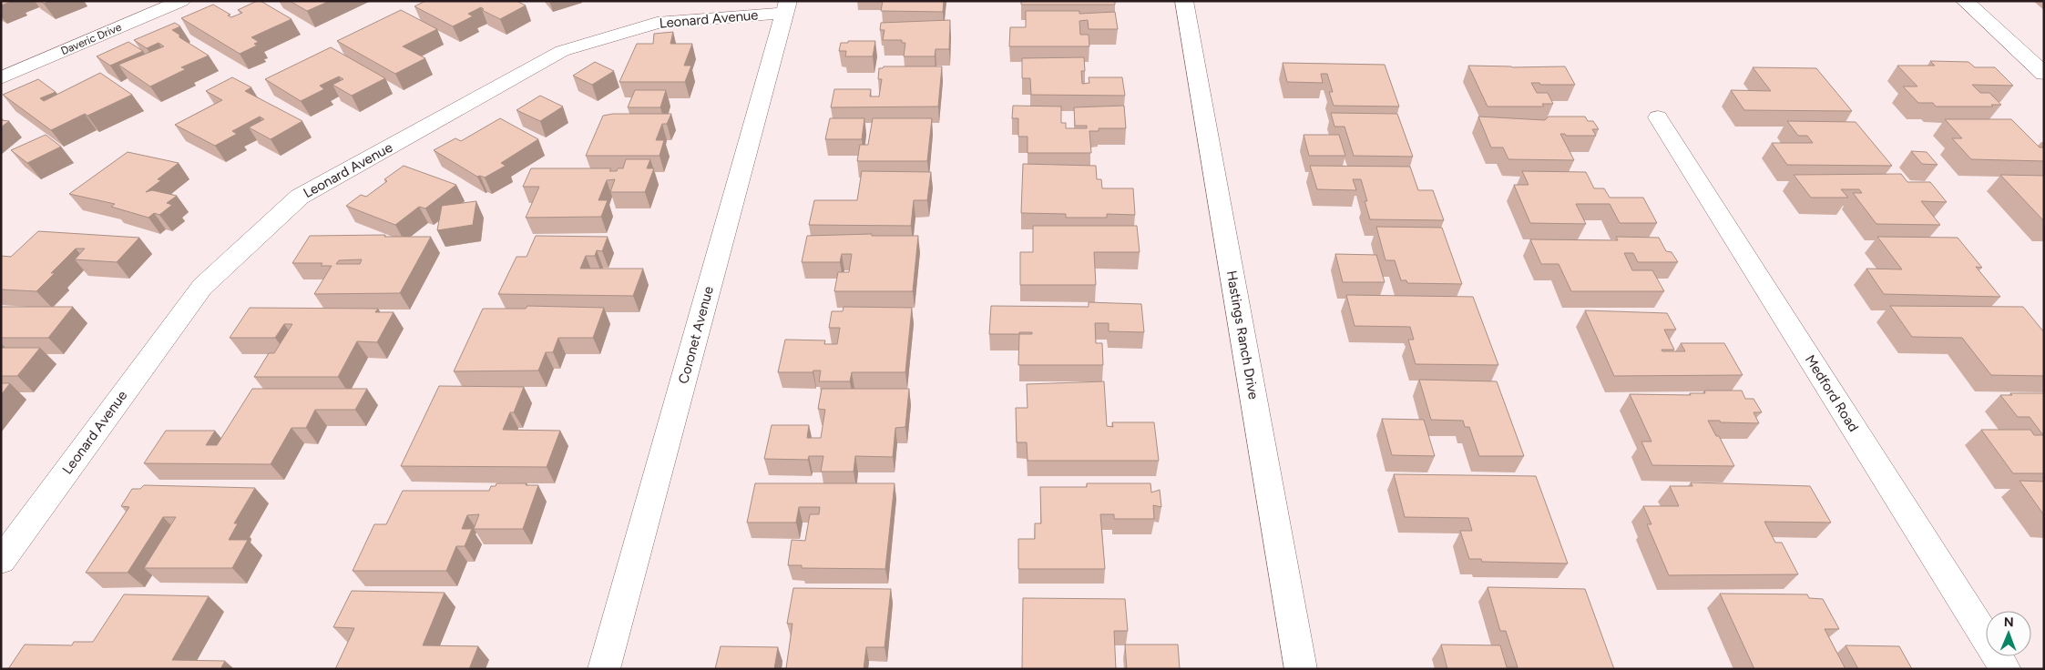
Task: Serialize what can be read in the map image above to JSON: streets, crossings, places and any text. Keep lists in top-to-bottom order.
{
  "streets": {
    "street": [
      "Leonard Avenue",
      "Daveric Drive",
      "Coronet Avenue",
      "Hastings Ranch Drive",
      "Medford Road"
    ]
  },
  "crossings": [
    ["Leonard Avenue", "Coronet Avenue"]
  ],
  "north": "top"
}
